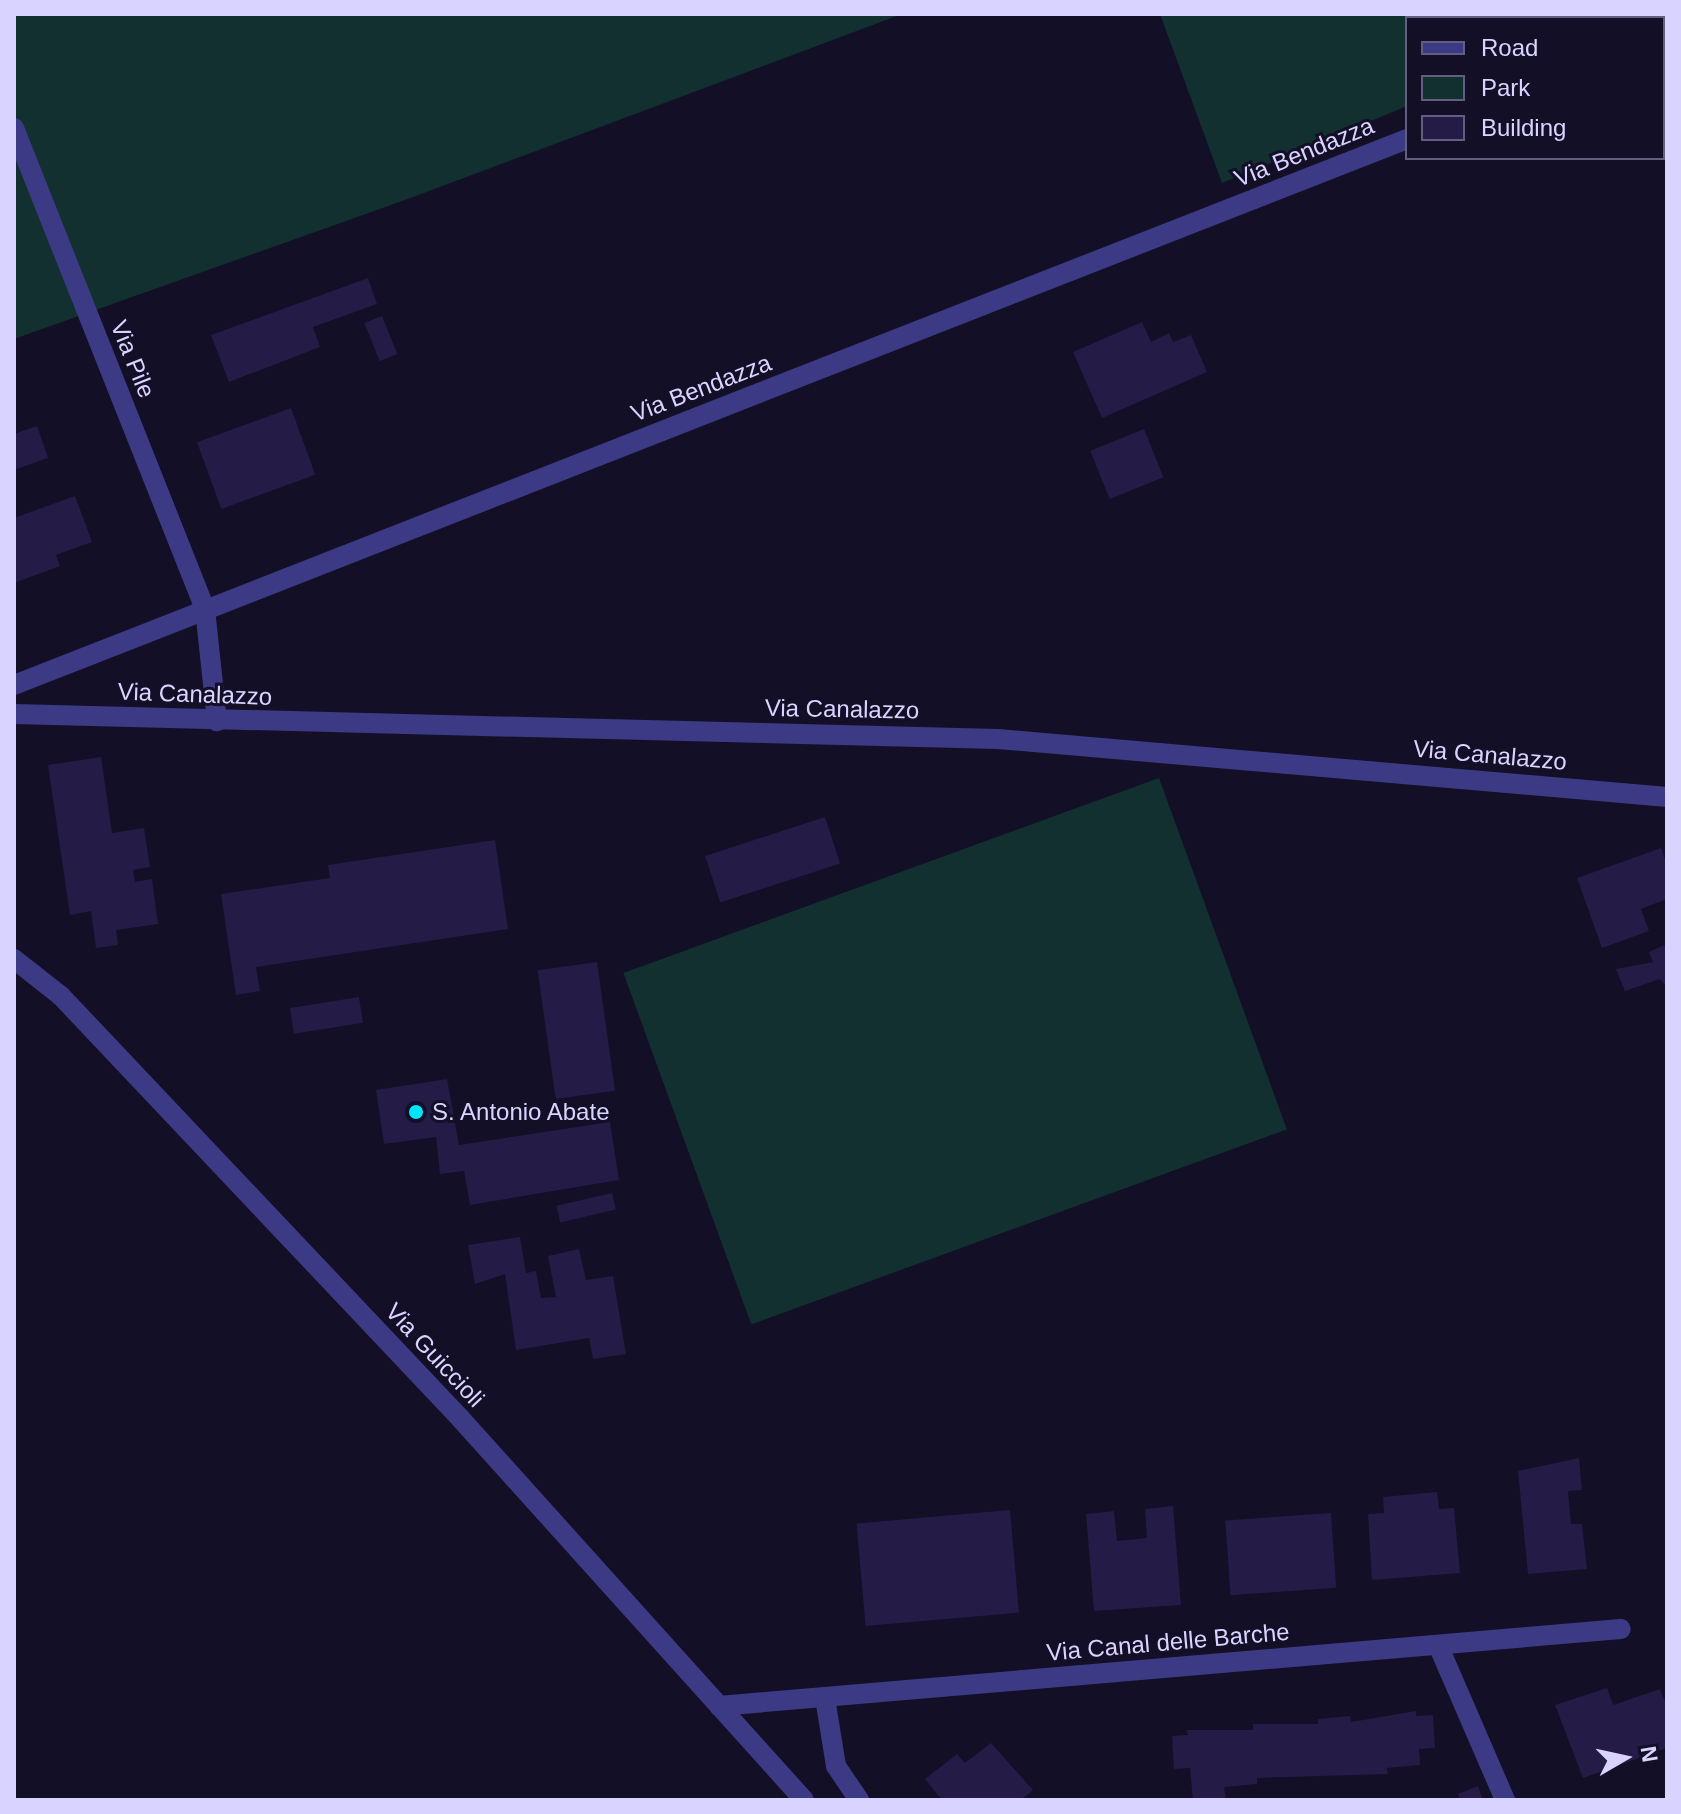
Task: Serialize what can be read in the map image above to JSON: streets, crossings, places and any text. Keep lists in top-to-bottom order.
{
  "streets": {
    "street": [
      "Via Bendazza",
      "Via Pile",
      "Via Canalazzo",
      "Via Guiccioli",
      "Via Canal delle Barche"
    ]
  },
  "crossings": [
    ["Via Bendazza", "Via Pile"],
    ["Via Pile", "Via Canalazzo"],
    ["Via Guiccioli", "Via Canal delle Barche"]
  ],
  "places": ["S. Antonio Abate"],
  "legend": ["Road", "Park", "Building"],
  "north": "right"
}
